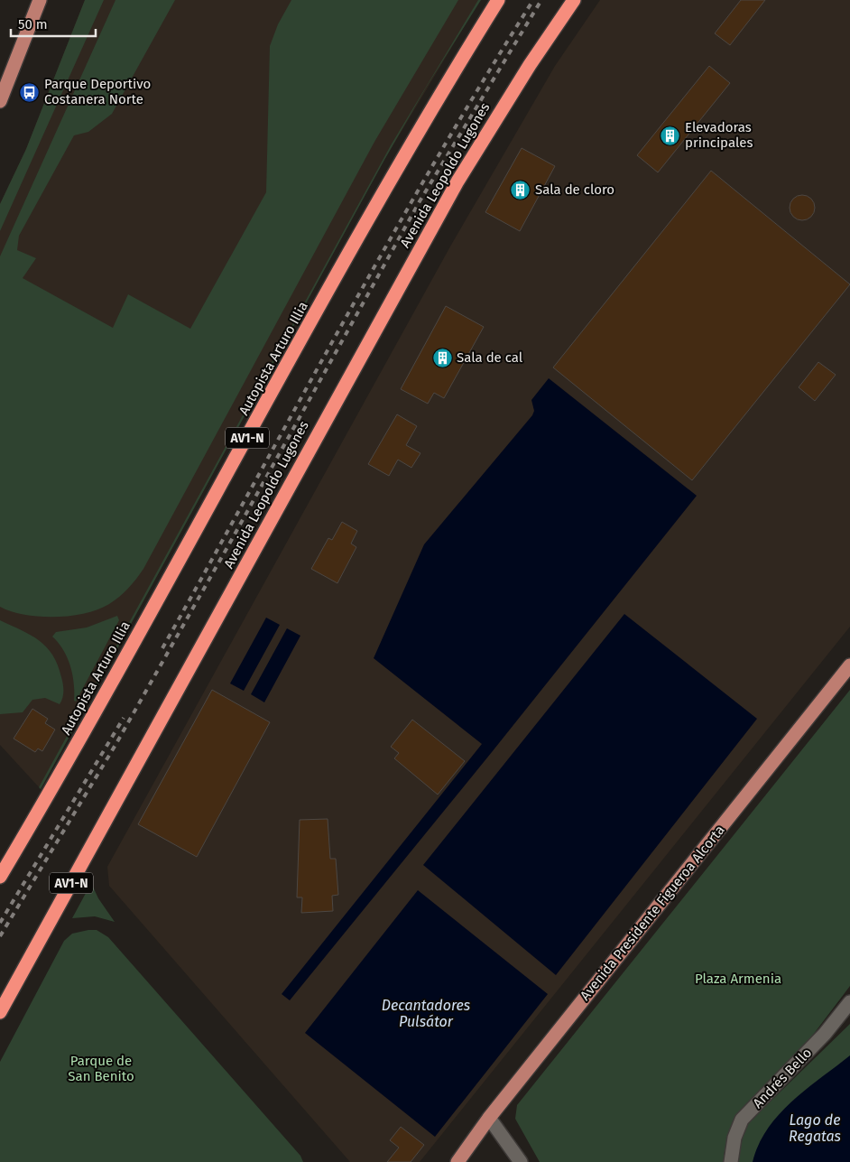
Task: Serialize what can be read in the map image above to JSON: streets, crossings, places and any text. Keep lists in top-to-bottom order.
{
  "streets": {
    "highway": ["Avenida Leopoldo Lugones", "Autopista Arturo Illia", "AV1-N"],
    "main road": ["Avenida Presidente Figueroa Alcorta"],
    "street": ["Andrés Bello"]
  },
  "water": ["Decantadores Pulsátor", "Lago de Regatas"],
  "parks": ["Plaza Armenia", "Parque de San Benito"],
  "places": {
    "bus stop": ["Parque Deportivo Costanera Norte"],
    "building": ["Elevadoras principales", "Sala de cloro", "Sala de cal"]
  },
  "scale_bar": "50 m"
}
